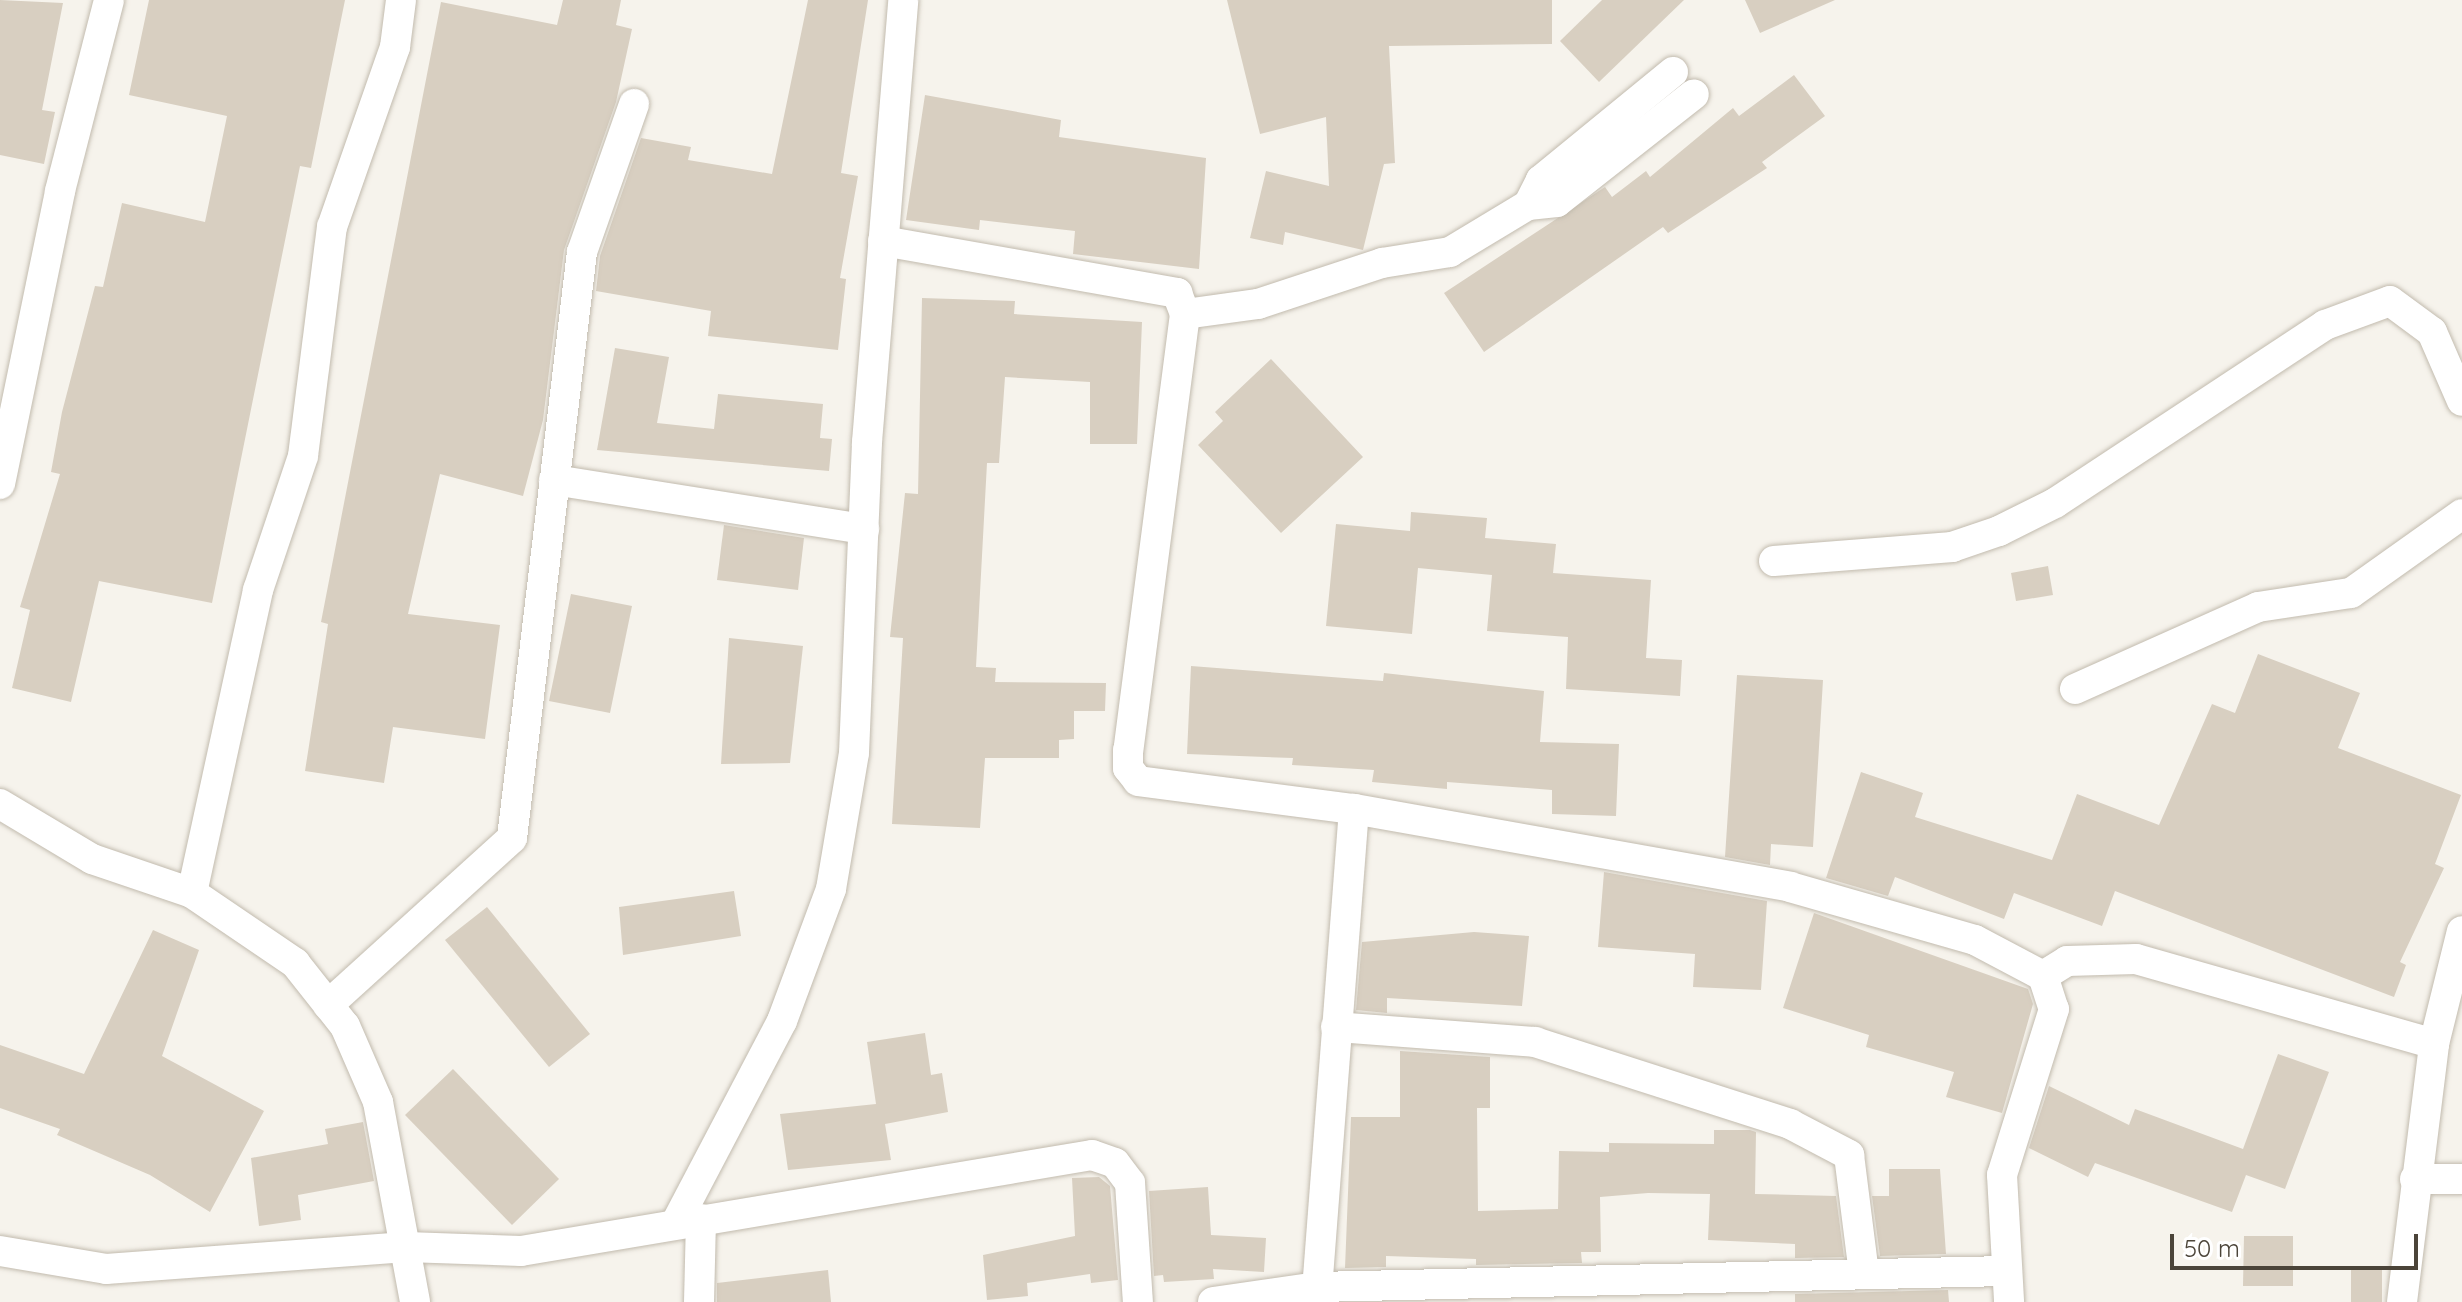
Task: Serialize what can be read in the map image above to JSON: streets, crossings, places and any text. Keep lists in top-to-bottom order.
{
  "scale_bar": "50 m"
}
